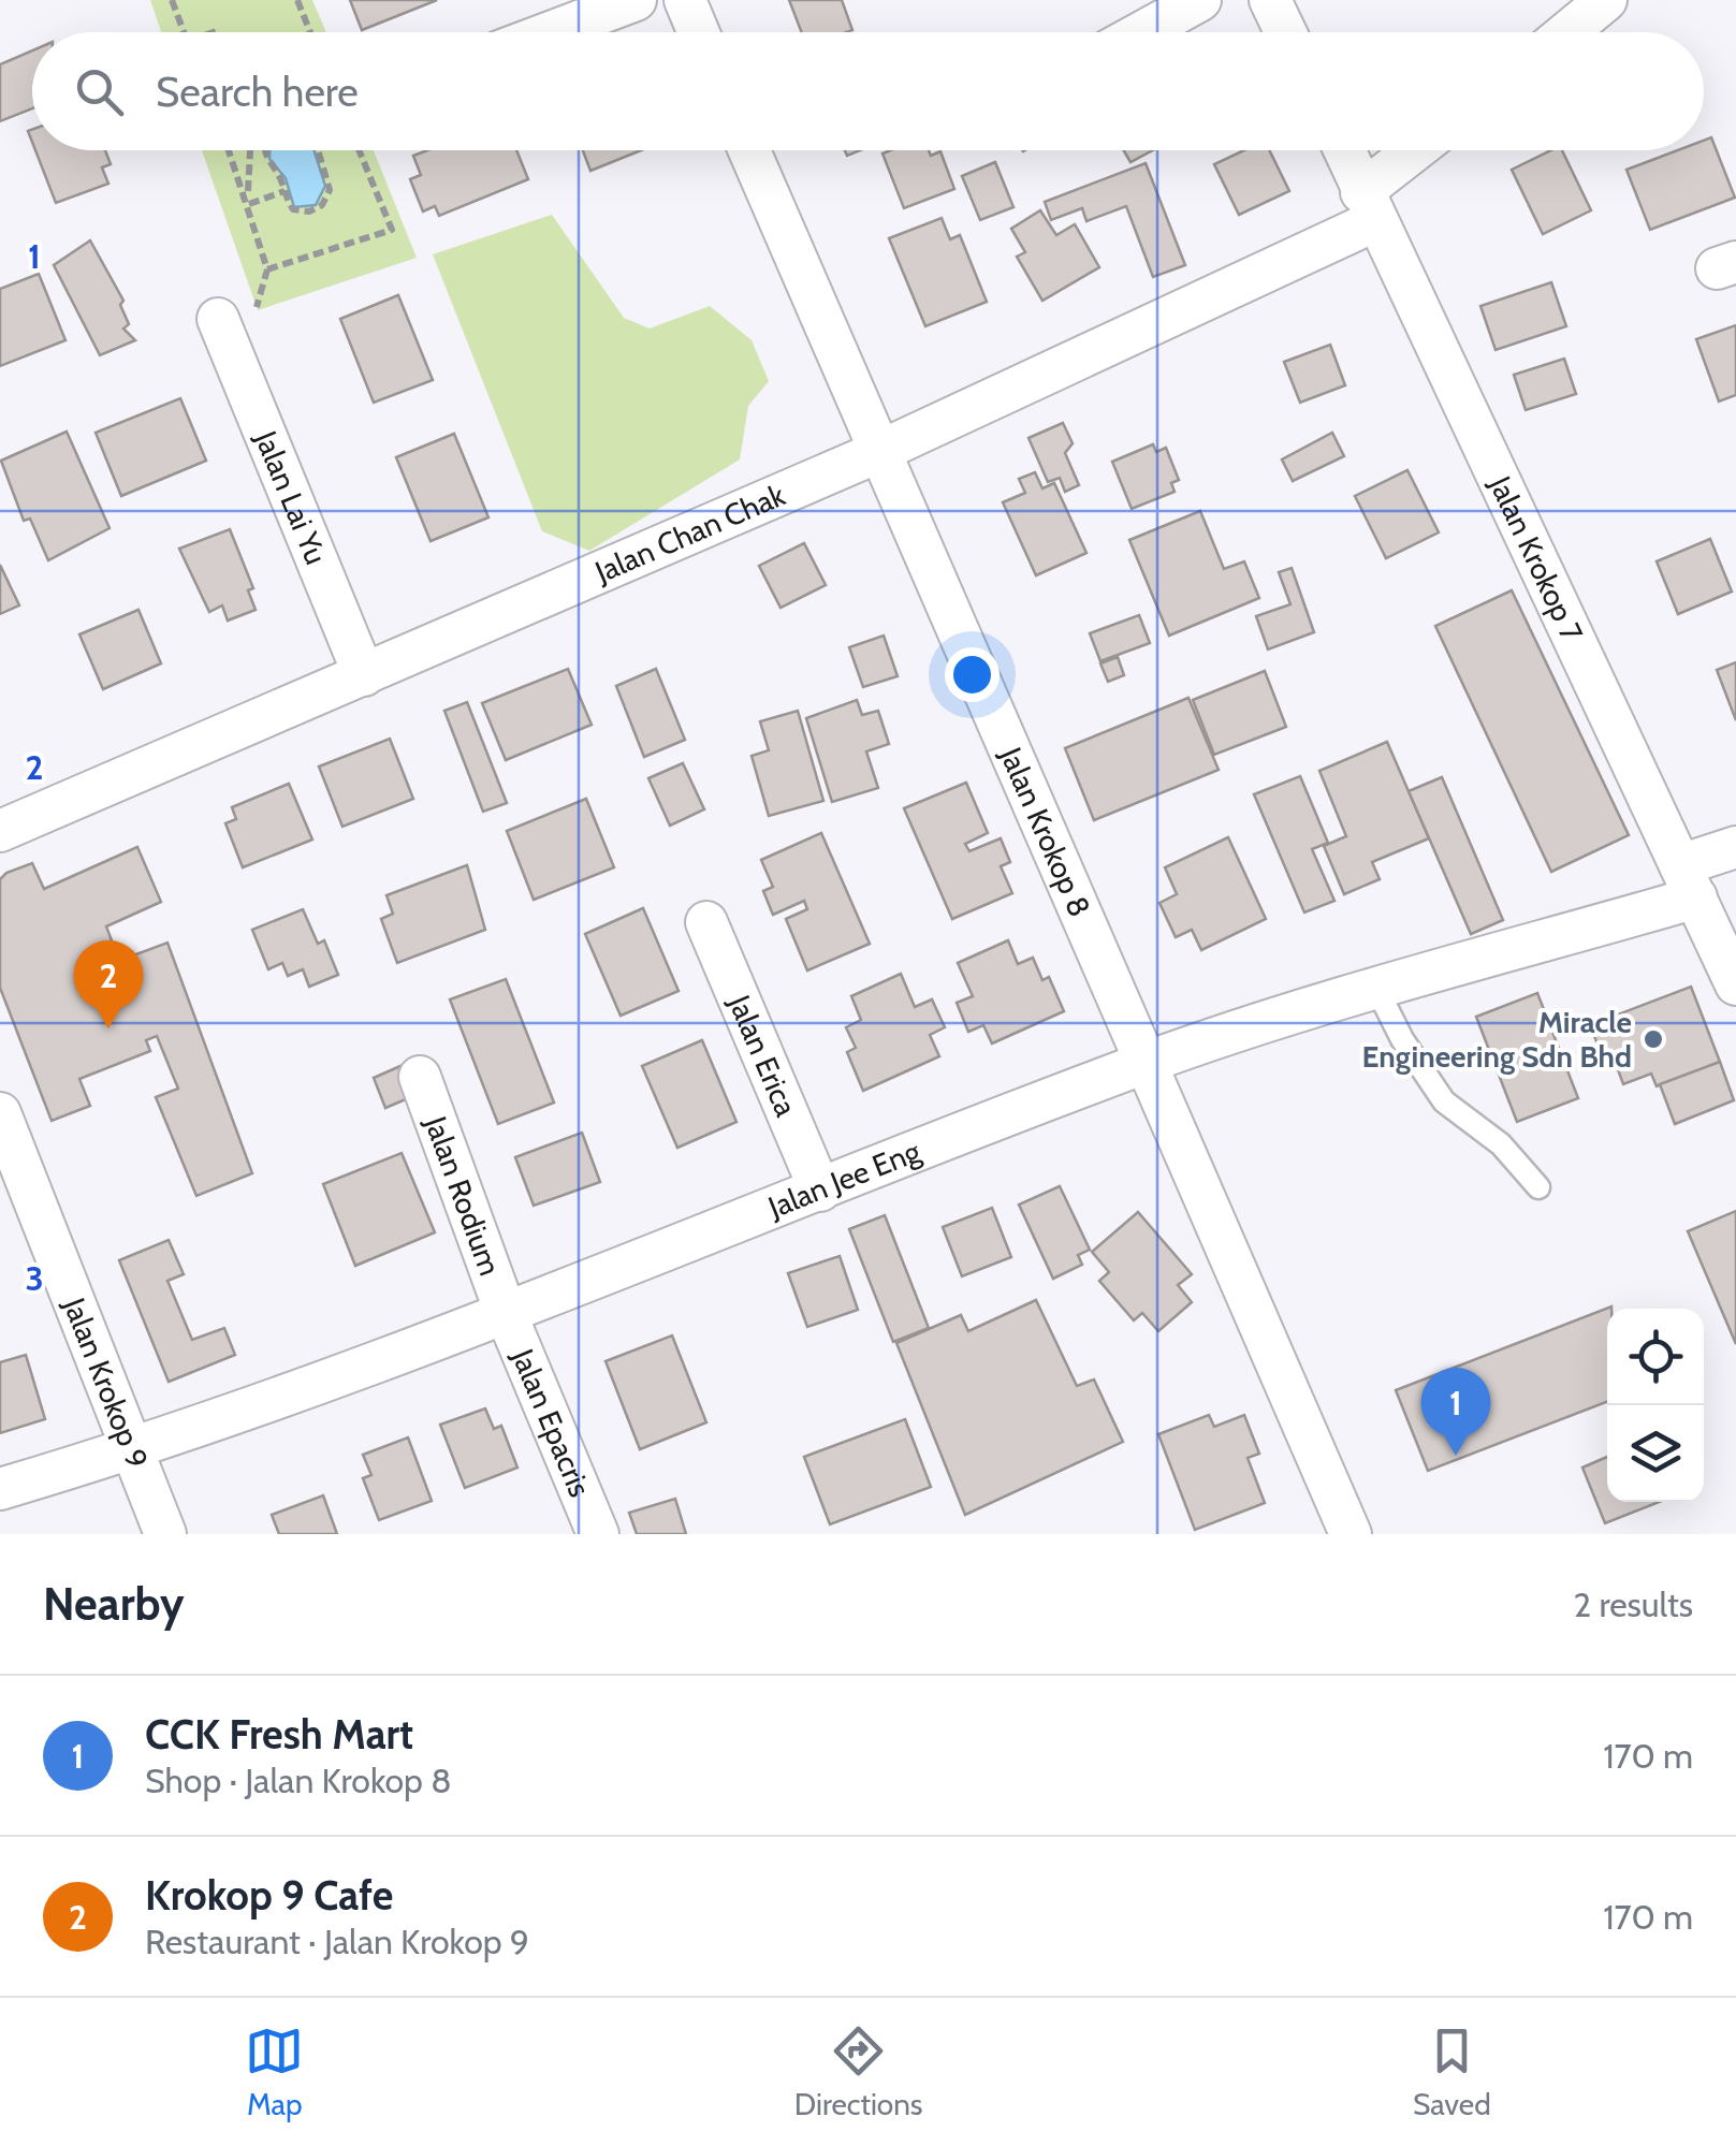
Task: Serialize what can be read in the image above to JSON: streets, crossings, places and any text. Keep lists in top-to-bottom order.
{
  "streets": {
    "street": [
      "Jalan Lai Yu",
      "Jalan Chan Chak",
      "Jalan Krokop 7",
      "Jalan Krokop 8",
      "Jalan Erica",
      "Jalan Jee Eng",
      "Jalan Rodium",
      "Jalan Krokop 9",
      "Jalan Epacris"
    ]
  },
  "crossings": [
    ["Jalan Lai Yu", "Jalan Chan Chak"],
    ["Jalan Chan Chak", "Jalan Krokop 7"],
    ["Jalan Chan Chak", "Jalan Krokop 8"],
    ["Jalan Krokop 7", "Jalan Jee Eng"],
    ["Jalan Krokop 8", "Jalan Jee Eng"],
    ["Jalan Erica", "Jalan Jee Eng"],
    ["Jalan Jee Eng", "Jalan Rodium"],
    ["Jalan Jee Eng", "Jalan Krokop 9"],
    ["Jalan Jee Eng", "Jalan Epacris"],
    ["Jalan Rodium", "Jalan Epacris"]
  ],
  "places": ["Miracle Engineering Sdn Bhd"],
  "page": {
    "search": "Search here",
    "pins": ["2", "1"],
    "heading": ["Nearby", "2 results"],
    "list": [
      {
        "mark": "1",
        "name": "CCK Fresh Mart",
        "note": "Shop · Jalan Krokop 8",
        "value": "170 m"
      },
      {
        "mark": "2",
        "name": "Krokop 9 Cafe",
        "note": "Restaurant · Jalan Krokop 9",
        "value": "170 m"
      }
    ],
    "nav": ["Map", "Directions", "Saved"]
  },
  "grid": {
    "rows": ["1", "2", "3"]
  }
}
